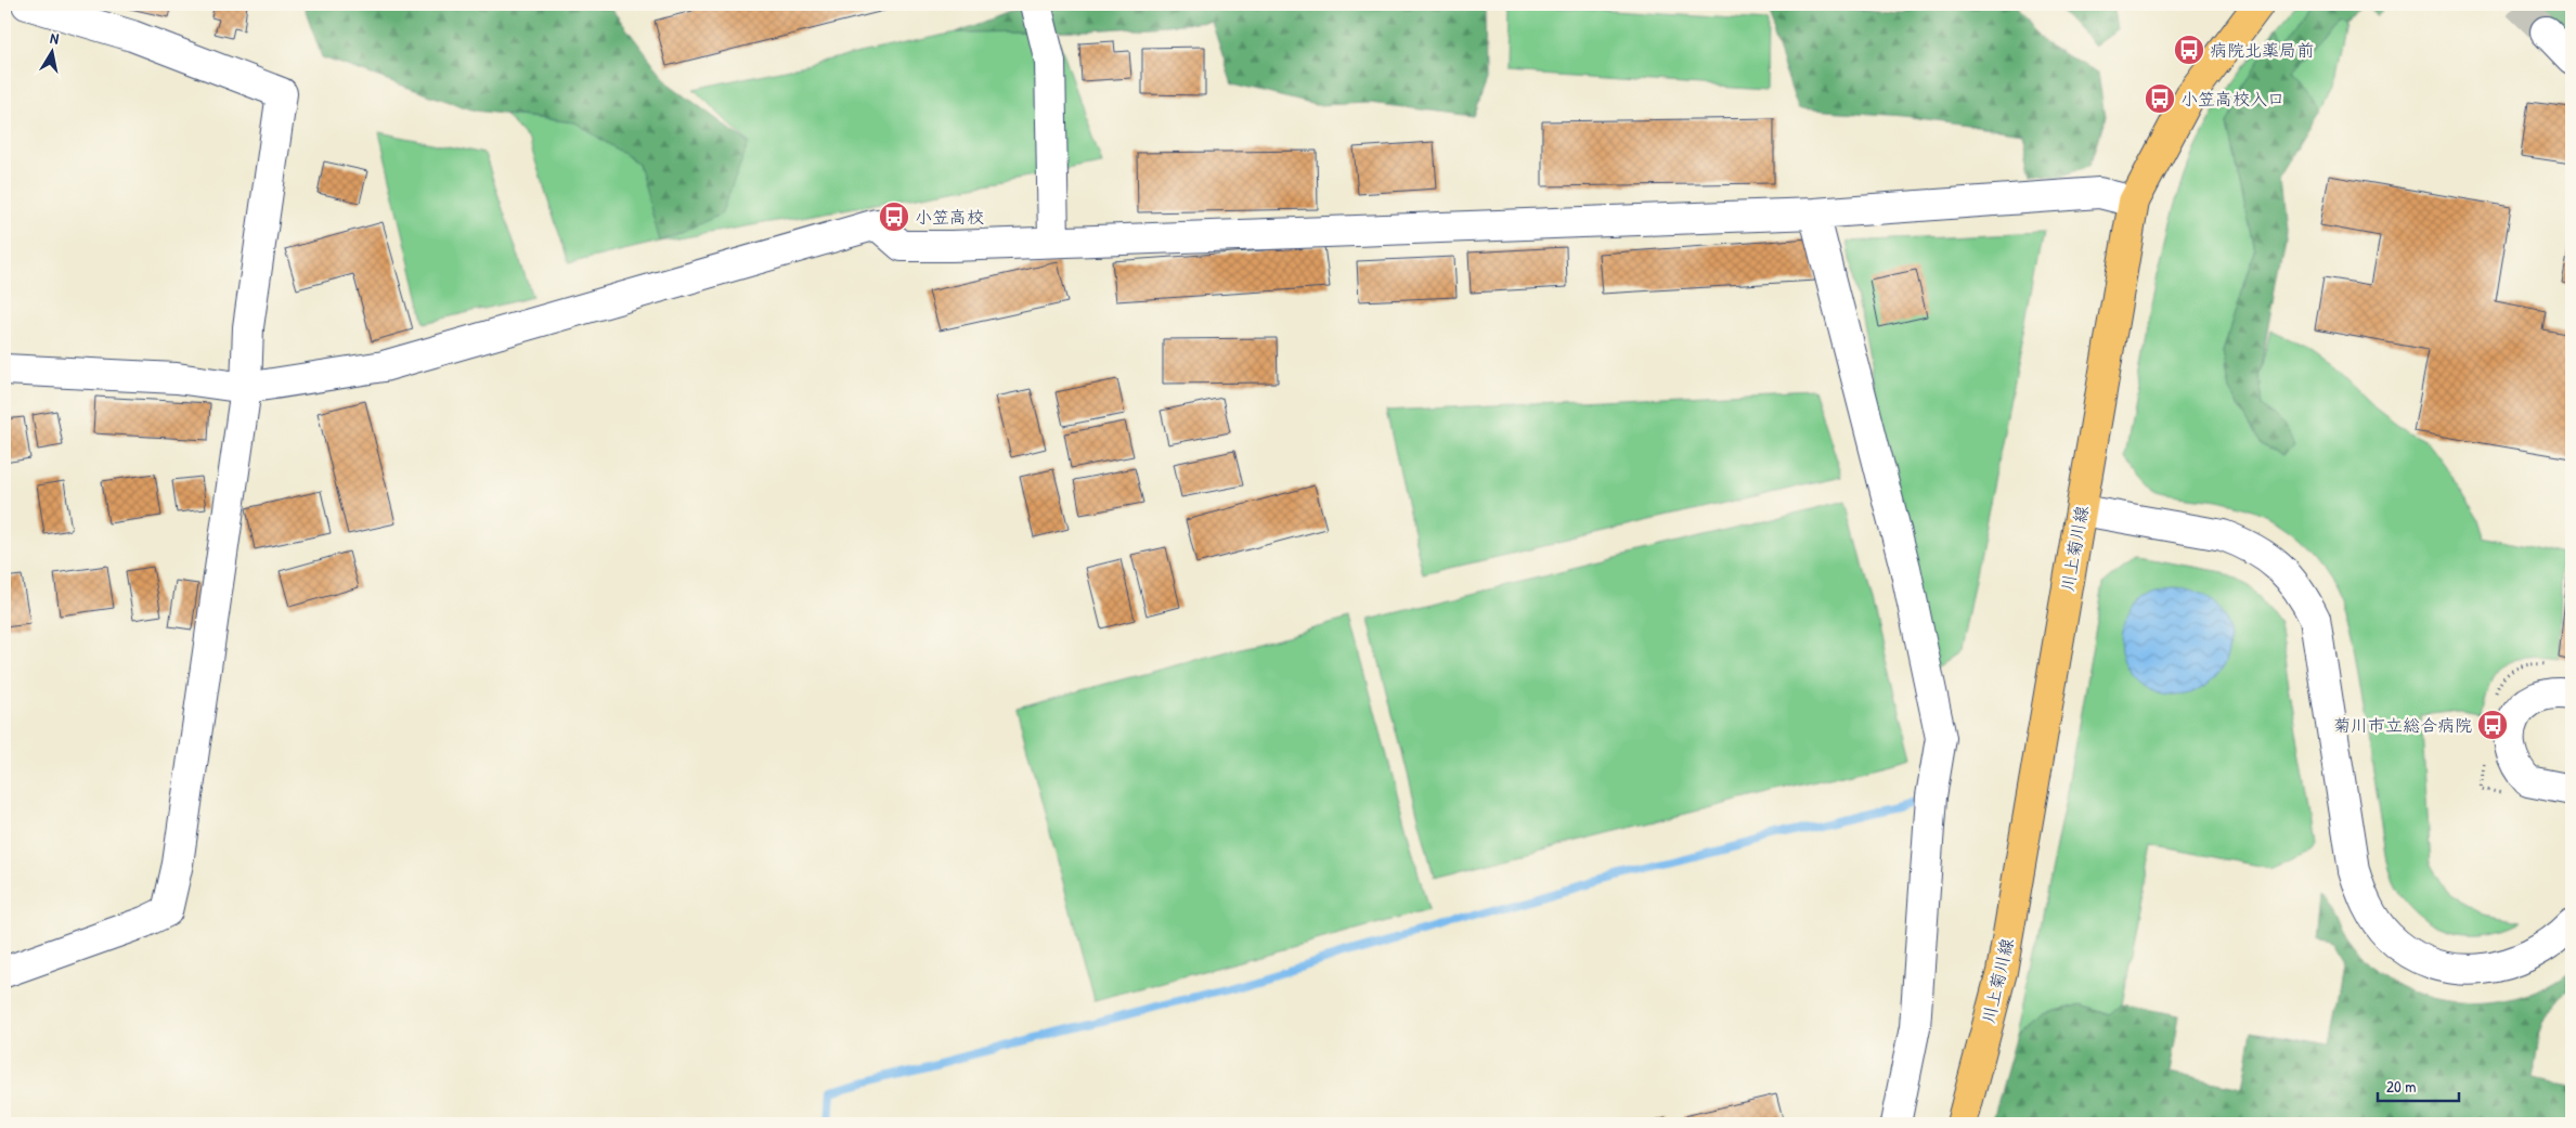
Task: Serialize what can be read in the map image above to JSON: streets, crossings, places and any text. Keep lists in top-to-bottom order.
{
  "streets": {
    "main road": ["川上菊川線"]
  },
  "places": {
    "bus stop": [
      "病院北薬局前",
      "小笠高校入口",
      "小笠高校",
      "菊川市立総合病院"
    ]
  },
  "scale_bar": "20 m",
  "north": "top"
}
